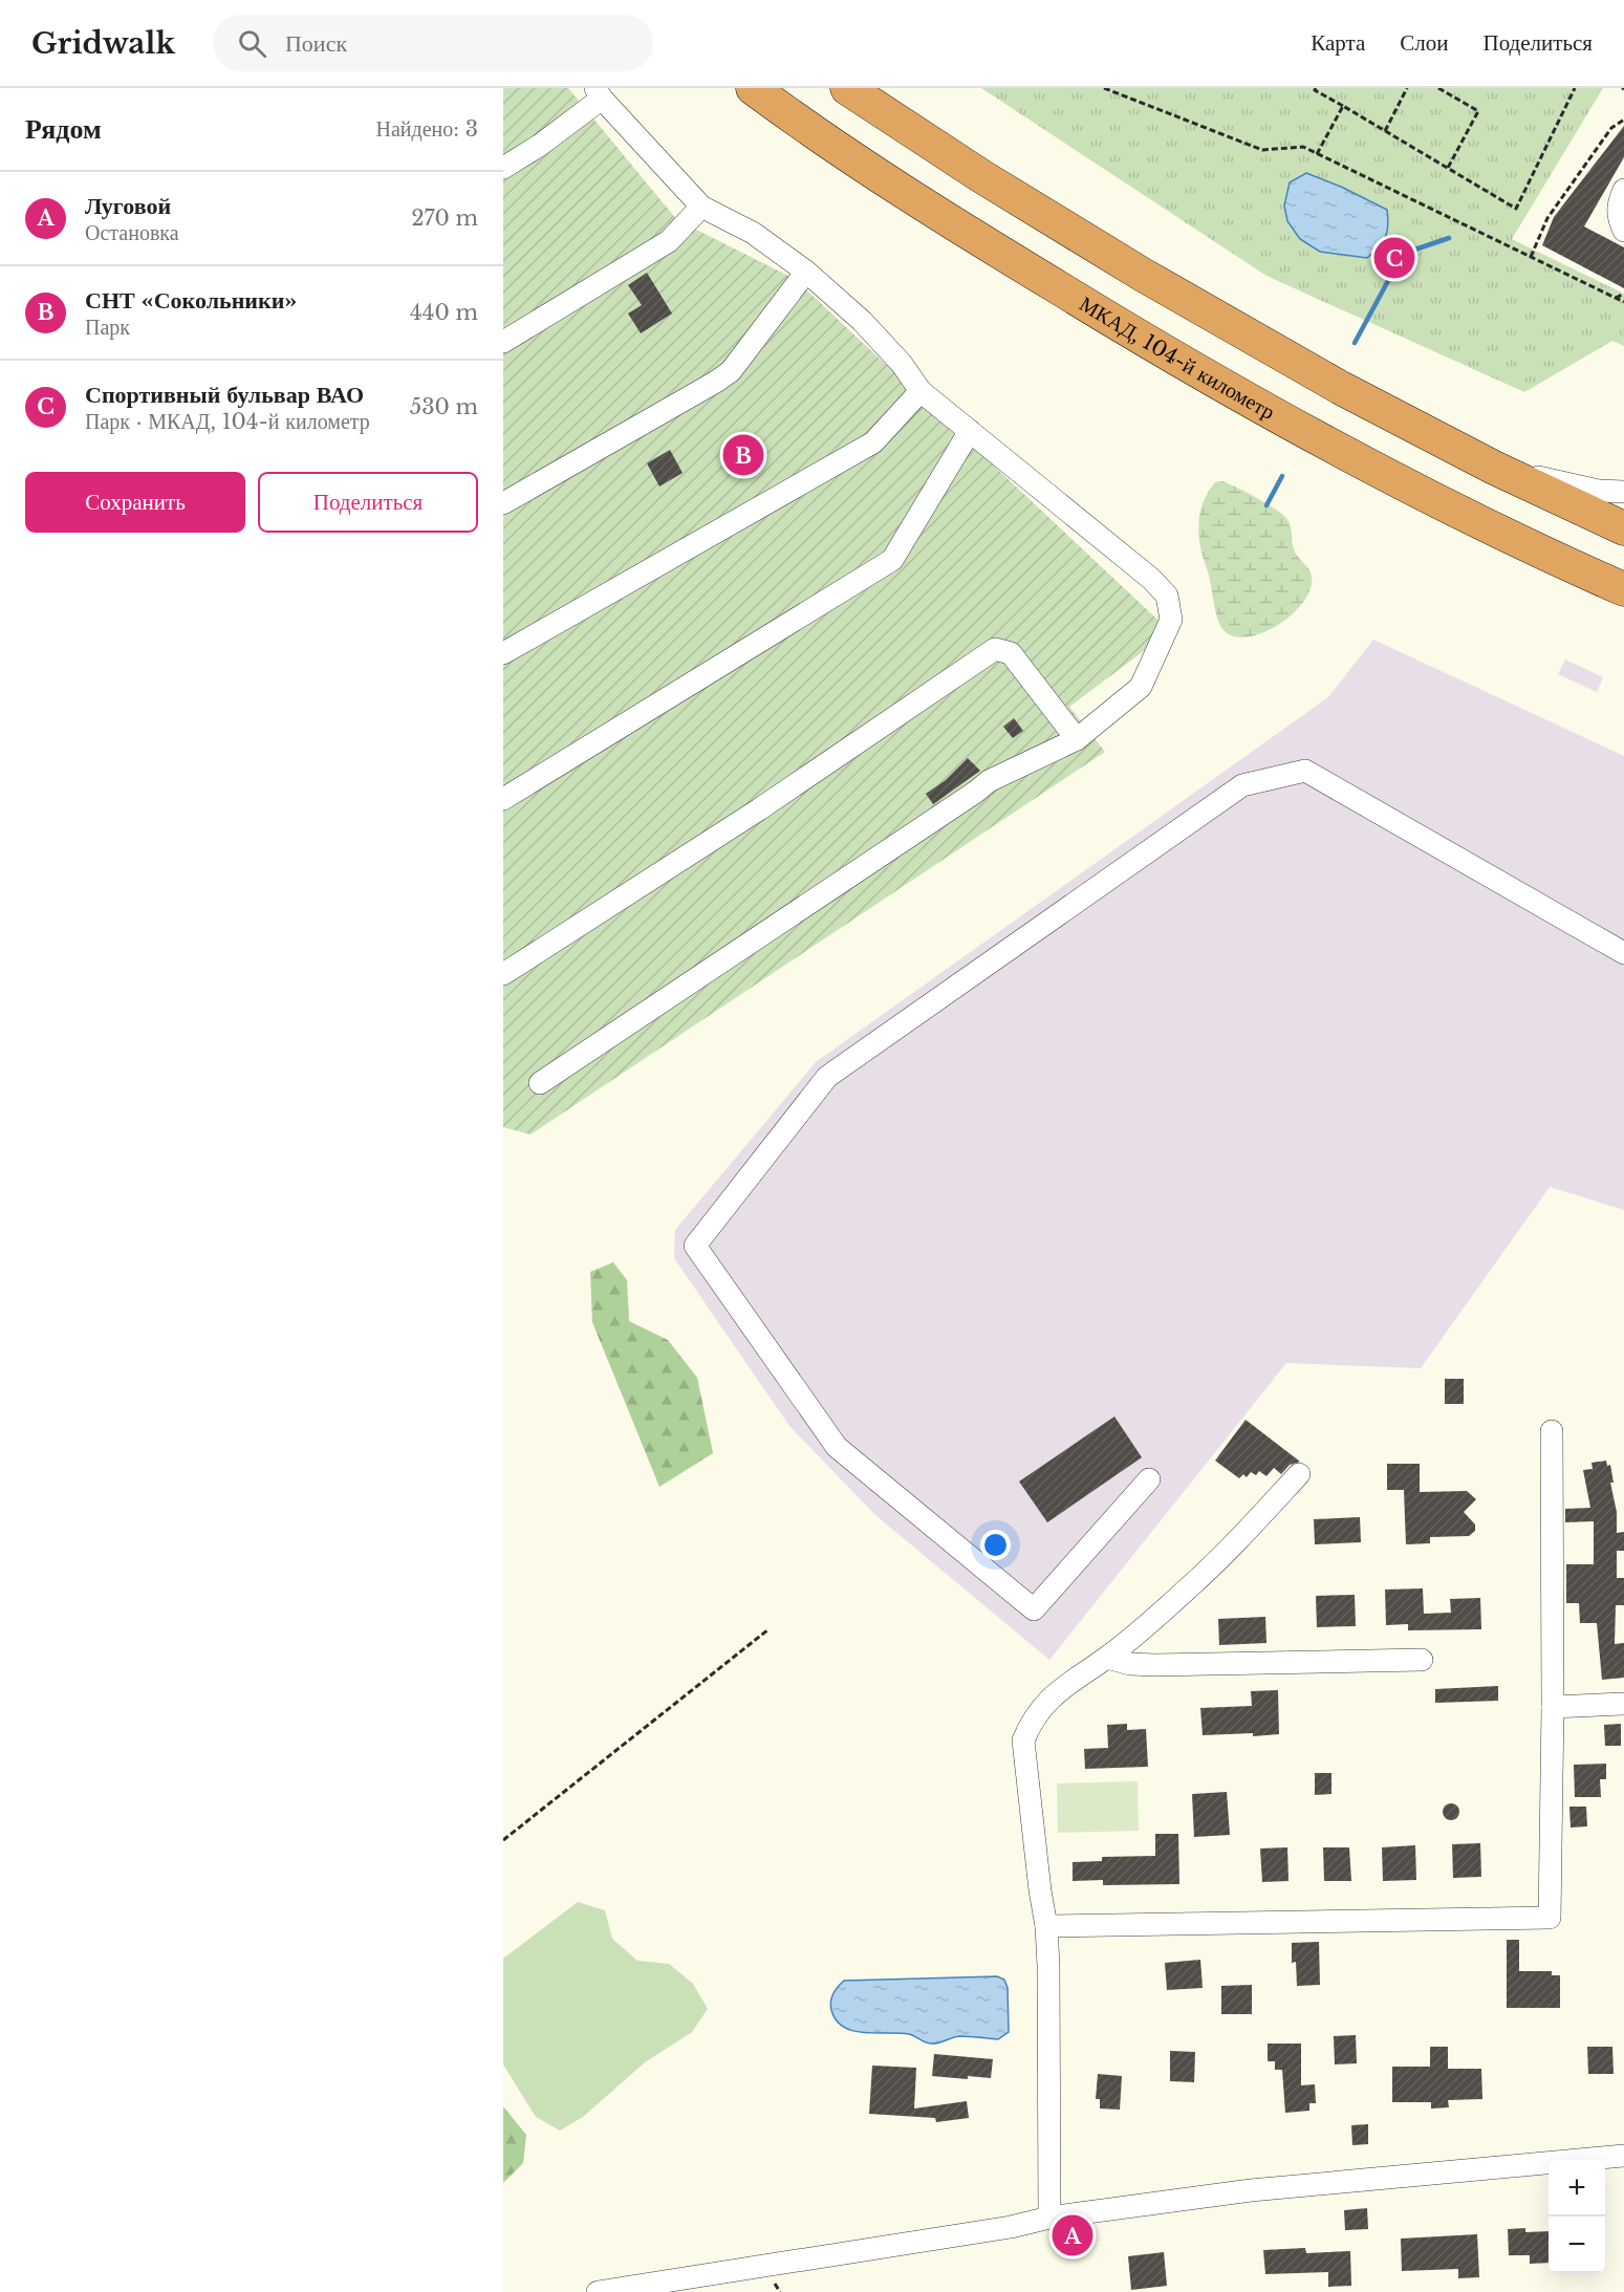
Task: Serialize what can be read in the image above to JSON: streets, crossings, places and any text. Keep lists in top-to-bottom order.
{
  "streets": {
    "highway": ["МКАД, 104-й километр"]
  },
  "page": {
    "header": "Gridwalk",
    "search": "Поиск",
    "nav": ["Карта", "Слои", "Поделиться"],
    "heading": ["Рядом", "Найдено: 3"],
    "list": [
      {
        "mark": "A",
        "name": "Луговой",
        "note": "Остановка",
        "value": "270 m"
      },
      {
        "mark": "B",
        "name": "СНТ «Сокольники»",
        "note": "Парк",
        "value": "440 m"
      },
      {
        "mark": "C",
        "name": "Спортивный бульвар ВАО",
        "note": "Парк · МКАД, 104-й километр",
        "value": "530 m"
      }
    ],
    "pins": ["C", "B", "A"],
    "buttons": ["Сохранить", "Поделиться"],
    "map_buttons": ["+", "−"]
  }
}
